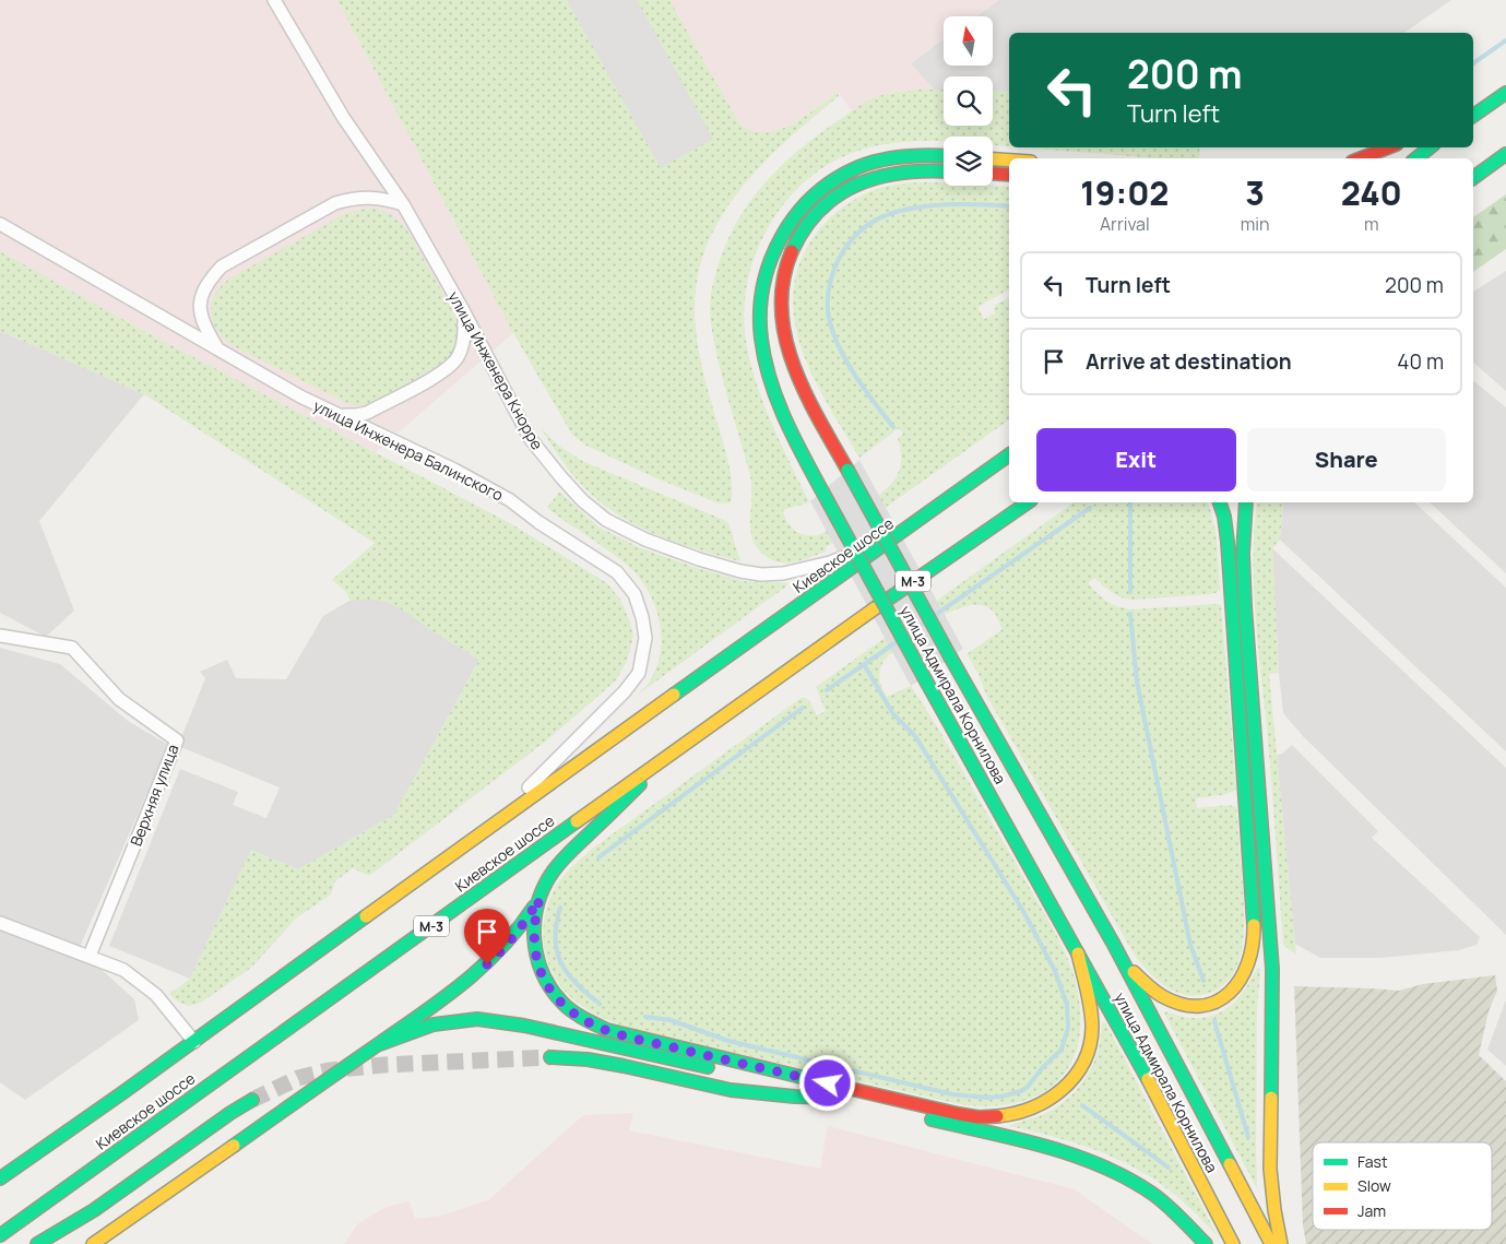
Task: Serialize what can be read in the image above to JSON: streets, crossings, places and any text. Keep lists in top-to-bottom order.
{
  "streets": {
    "main road": ["Киевское шоссе", "М-3", "улица Адмирала Корнилова"],
    "street": ["улица Инженера Кнорре", "улица Инженера Балинского", "Верхняя улица"]
  },
  "crossings": [
    ["улица Инженера Кнорре", "Киевское шоссе"],
    ["улица Инженера Балинского", "Киевское шоссе"]
  ],
  "legend": ["Fast", "Slow", "Jam"],
  "north": "top",
  "page": {
    "turn": ["200 m", "Turn left"],
    "eta": [
      "19:02",
      "Arrival",
      "3",
      "min",
      "240",
      "m"
    ],
    "list": [
      {
        "name": "Turn left",
        "value": "200 m"
      },
      {
        "name": "Arrive at destination",
        "value": "40 m"
      }
    ],
    "buttons": ["Exit", "Share"]
  }
}
